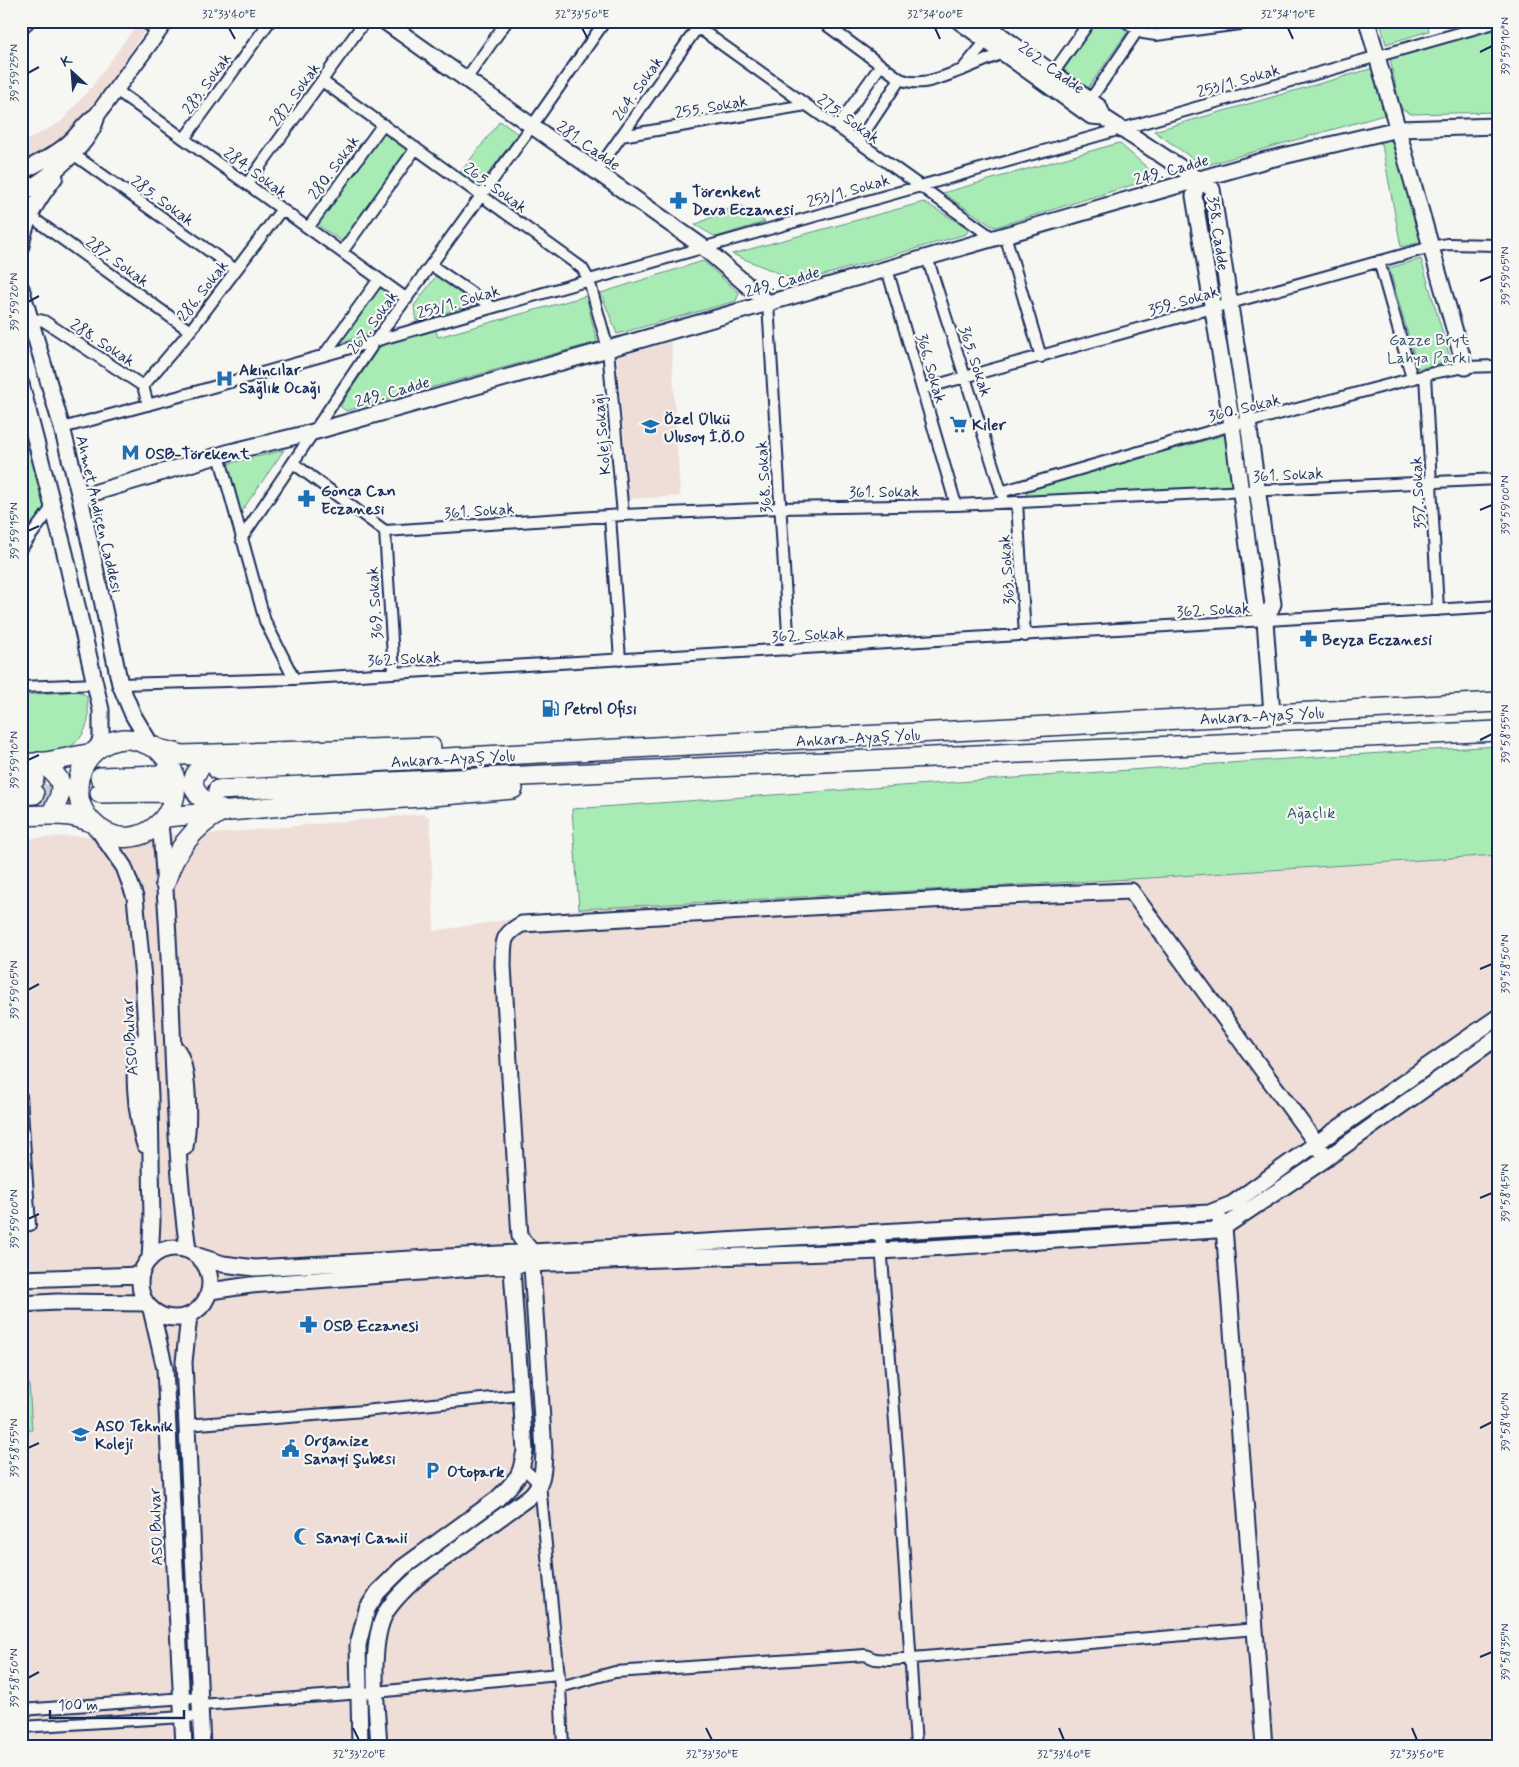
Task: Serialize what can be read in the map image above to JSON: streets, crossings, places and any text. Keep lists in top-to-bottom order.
{
  "streets": {
    "highway": ["Ankara-Ayaş Yolu"],
    "street": [
      "262. Cadde",
      "253/1. Sokak",
      "283. Sokak",
      "264. Sokak",
      "282. Sokak",
      "255. Sokak",
      "275. Sokak",
      "281. Cadde",
      "280. Sokak",
      "249. Cadde",
      "284. Sokak",
      "265. Sokak",
      "285. Sokak",
      "358. Cadde",
      "287. Sokak",
      "286. Sokak",
      "359. Sokak",
      "267. Sokak",
      "288. Sokak",
      "365. Sokak",
      "366. Sokak",
      "360. Sokak",
      "Kolej Sokağı",
      "361. Sokak",
      "368. Sokak",
      "357. Sokak",
      "Ahmet Andiçen Caddesi",
      "363. Sokak",
      "369. Sokak",
      "362. Sokak",
      "ASO Bulvar"
    ]
  },
  "crossings": [
    ["262. Cadde", "253/1. Sokak"],
    ["262. Cadde", "249. Cadde"],
    ["262. Cadde", "358. Cadde"],
    ["253/1. Sokak", "275. Sokak"],
    ["253/1. Sokak", "281. Cadde"],
    ["253/1. Sokak", "265. Sokak"],
    ["253/1. Sokak", "267. Sokak"],
    ["253/1. Sokak", "288. Sokak"],
    ["253/1. Sokak", "Ahmet Andiçen Caddesi"],
    ["283. Sokak", "284. Sokak"],
    ["264. Sokak", "255. Sokak"],
    ["264. Sokak", "275. Sokak"],
    ["264. Sokak", "281. Cadde"],
    ["282. Sokak", "284. Sokak"],
    ["282. Sokak", "265. Sokak"],
    ["255. Sokak", "275. Sokak"],
    ["275. Sokak", "249. Cadde"],
    ["281. Cadde", "249. Cadde"],
    ["281. Cadde", "267. Sokak"],
    ["281. Cadde", "368. Sokak"],
    ["280. Sokak", "284. Sokak"],
    ["280. Sokak", "265. Sokak"],
    ["249. Cadde", "265. Sokak"],
    ["249. Cadde", "358. Cadde"],
    ["249. Cadde", "267. Sokak"],
    ["249. Cadde", "365. Sokak"],
    ["249. Cadde", "366. Sokak"],
    ["249. Cadde", "Kolej Sokağı"],
    ["249. Cadde", "368. Sokak"],
    ["249. Cadde", "Ahmet Andiçen Caddesi"],
    ["284. Sokak", "286. Sokak"],
    ["284. Sokak", "267. Sokak"],
    ["265. Sokak", "267. Sokak"],
    ["265. Sokak", "Kolej Sokağı"],
    ["285. Sokak", "286. Sokak"],
    ["358. Cadde", "359. Sokak"],
    ["358. Cadde", "360. Sokak"],
    ["358. Cadde", "361. Sokak"],
    ["358. Cadde", "362. Sokak"],
    ["358. Cadde", "Ankara-Ayaş Yolu"],
    ["287. Sokak", "286. Sokak"],
    ["286. Sokak", "288. Sokak"],
    ["359. Sokak", "365. Sokak"],
    ["359. Sokak", "366. Sokak"],
    ["288. Sokak", "Ahmet Andiçen Caddesi"],
    ["365. Sokak", "360. Sokak"],
    ["365. Sokak", "361. Sokak"],
    ["366. Sokak", "361. Sokak"],
    ["360. Sokak", "361. Sokak"],
    ["360. Sokak", "357. Sokak"],
    ["Kolej Sokağı", "361. Sokak"],
    ["361. Sokak", "368. Sokak"],
    ["361. Sokak", "357. Sokak"],
    ["361. Sokak", "363. Sokak"],
    ["361. Sokak", "369. Sokak"],
    ["368. Sokak", "362. Sokak"],
    ["357. Sokak", "362. Sokak"],
    ["Ahmet Andiçen Caddesi", "362. Sokak"],
    ["Ahmet Andiçen Caddesi", "Ankara-Ayaş Yolu"],
    ["Ahmet Andiçen Caddesi", "ASO Bulvar"],
    ["363. Sokak", "362. Sokak"],
    ["369. Sokak", "362. Sokak"],
    ["Ankara-Ayaş Yolu", "ASO Bulvar"]
  ],
  "parks": ["Gazze Bryt Lahya Parkı", "Ağaçlık"],
  "places": {
    "pharmacy": [
      "Törenkent Deva Eczanesi",
      "Gonca Can Eczanesi",
      "Beyza Eczanesi",
      "OSB Eczanesi"
    ],
    "hospital": ["Akıncılar Sağlık Ocağı"],
    "supermarket": ["Kiler"],
    "school or university": ["Özel Ülkü Ulusoy İ.Ö.O", "ASO Teknik Koleji"],
    "metro station": ["OSB-Törekent"],
    "fuel station": ["Petrol Ofisi"],
    "public building": ["Organize Sanayi Şubesi"],
    "parking": ["Otopark"],
    "mosque": ["Sanayi Camii"]
  },
  "scale_bar": "100 m",
  "north": "top left",
  "coordinates": [
    "32°33'40\"E",
    "32°33'50\"E",
    "32°34'00\"E",
    "32°34'10\"E",
    "39°59'10\"N",
    "39°59'25\"N",
    "39°59'05\"N",
    "39°59'20\"N",
    "39°59'00\"N",
    "39°59'15\"N",
    "39°58'55\"N",
    "39°58'50\"N",
    "39°58'45\"N",
    "39°58'40\"N",
    "39°58'35\"N",
    "32°33'20\"E",
    "32°33'30\"E"
  ]
}
